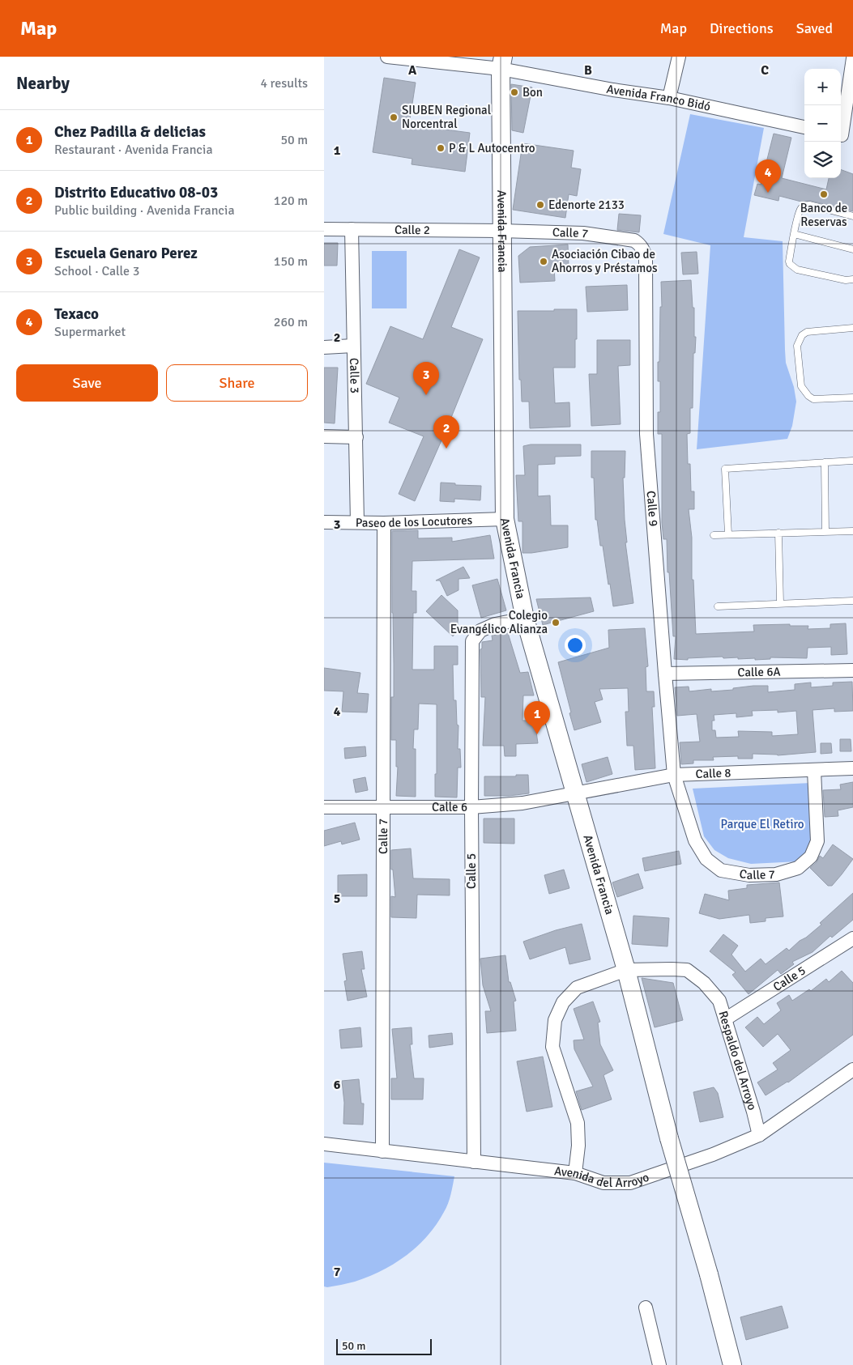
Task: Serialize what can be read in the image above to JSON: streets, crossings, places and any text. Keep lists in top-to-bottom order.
{
  "streets": {
    "main road": ["Avenida Francia"],
    "street": [
      "Avenida Franco Bidó",
      "Calle 2",
      "Calle 7",
      "Calle 3",
      "Calle 9",
      "Paseo de los Locutores",
      "Calle 6A",
      "Calle 8",
      "Calle 6",
      "Calle 5",
      "Respaldo del Arroyo",
      "Avenida del Arroyo"
    ]
  },
  "crossings": [
    ["Avenida Franco Bidó", "Avenida Francia"],
    ["Calle 2", "Avenida Francia"],
    ["Calle 2", "Calle 7"],
    ["Calle 2", "Calle 3"],
    ["Avenida Francia", "Calle 7"],
    ["Avenida Francia", "Paseo de los Locutores"],
    ["Avenida Francia", "Calle 8"],
    ["Avenida Francia", "Calle 6"],
    ["Avenida Francia", "Calle 5"],
    ["Avenida Francia", "Respaldo del Arroyo"],
    ["Calle 7", "Calle 9"],
    ["Calle 7", "Paseo de los Locutores"],
    ["Calle 7", "Calle 8"],
    ["Calle 7", "Calle 6"],
    ["Calle 7", "Avenida del Arroyo"],
    ["Calle 3", "Paseo de los Locutores"],
    ["Calle 9", "Calle 6A"],
    ["Calle 9", "Calle 8"],
    ["Calle 8", "Calle 6"],
    ["Calle 6", "Calle 5"],
    ["Calle 5", "Respaldo del Arroyo"],
    ["Calle 5", "Avenida del Arroyo"],
    ["Respaldo del Arroyo", "Avenida del Arroyo"]
  ],
  "parks": ["Parque El Retiro"],
  "places": [
    "Bon",
    "SIUBEN Regional Norcentral",
    "P & L Autocentro",
    "Banco de Reservas",
    "Edenorte 2133",
    "Asociación Cibao de Ahorros y Préstamos",
    "Colegio Evangélico Alianza"
  ],
  "scale_bar": "50 m",
  "page": {
    "header": "Map",
    "nav": ["Map", "Directions", "Saved"],
    "heading": ["Nearby", "4 results"],
    "map_buttons": ["+", "−"],
    "list": [
      {
        "mark": "1",
        "name": "Chez Padilla & delicias",
        "note": "Restaurant · Avenida Francia",
        "value": "50 m"
      },
      {
        "mark": "2",
        "name": "Distrito Educativo 08-03",
        "note": "Public building · Avenida Francia",
        "value": "120 m"
      },
      {
        "mark": "3",
        "name": "Escuela Genaro Perez",
        "note": "School · Calle 3",
        "value": "150 m"
      },
      {
        "mark": "4",
        "name": "Texaco",
        "note": "Supermarket",
        "value": "260 m"
      }
    ],
    "pins": [
      "4",
      "3",
      "2",
      "1"
    ],
    "buttons": ["Save", "Share"],
    "scale": "50 m"
  },
  "grid": {
    "columns": ["A", "B", "C"],
    "rows": [
      "1",
      "2",
      "3",
      "4",
      "5",
      "6",
      "7"
    ]
  }
}
